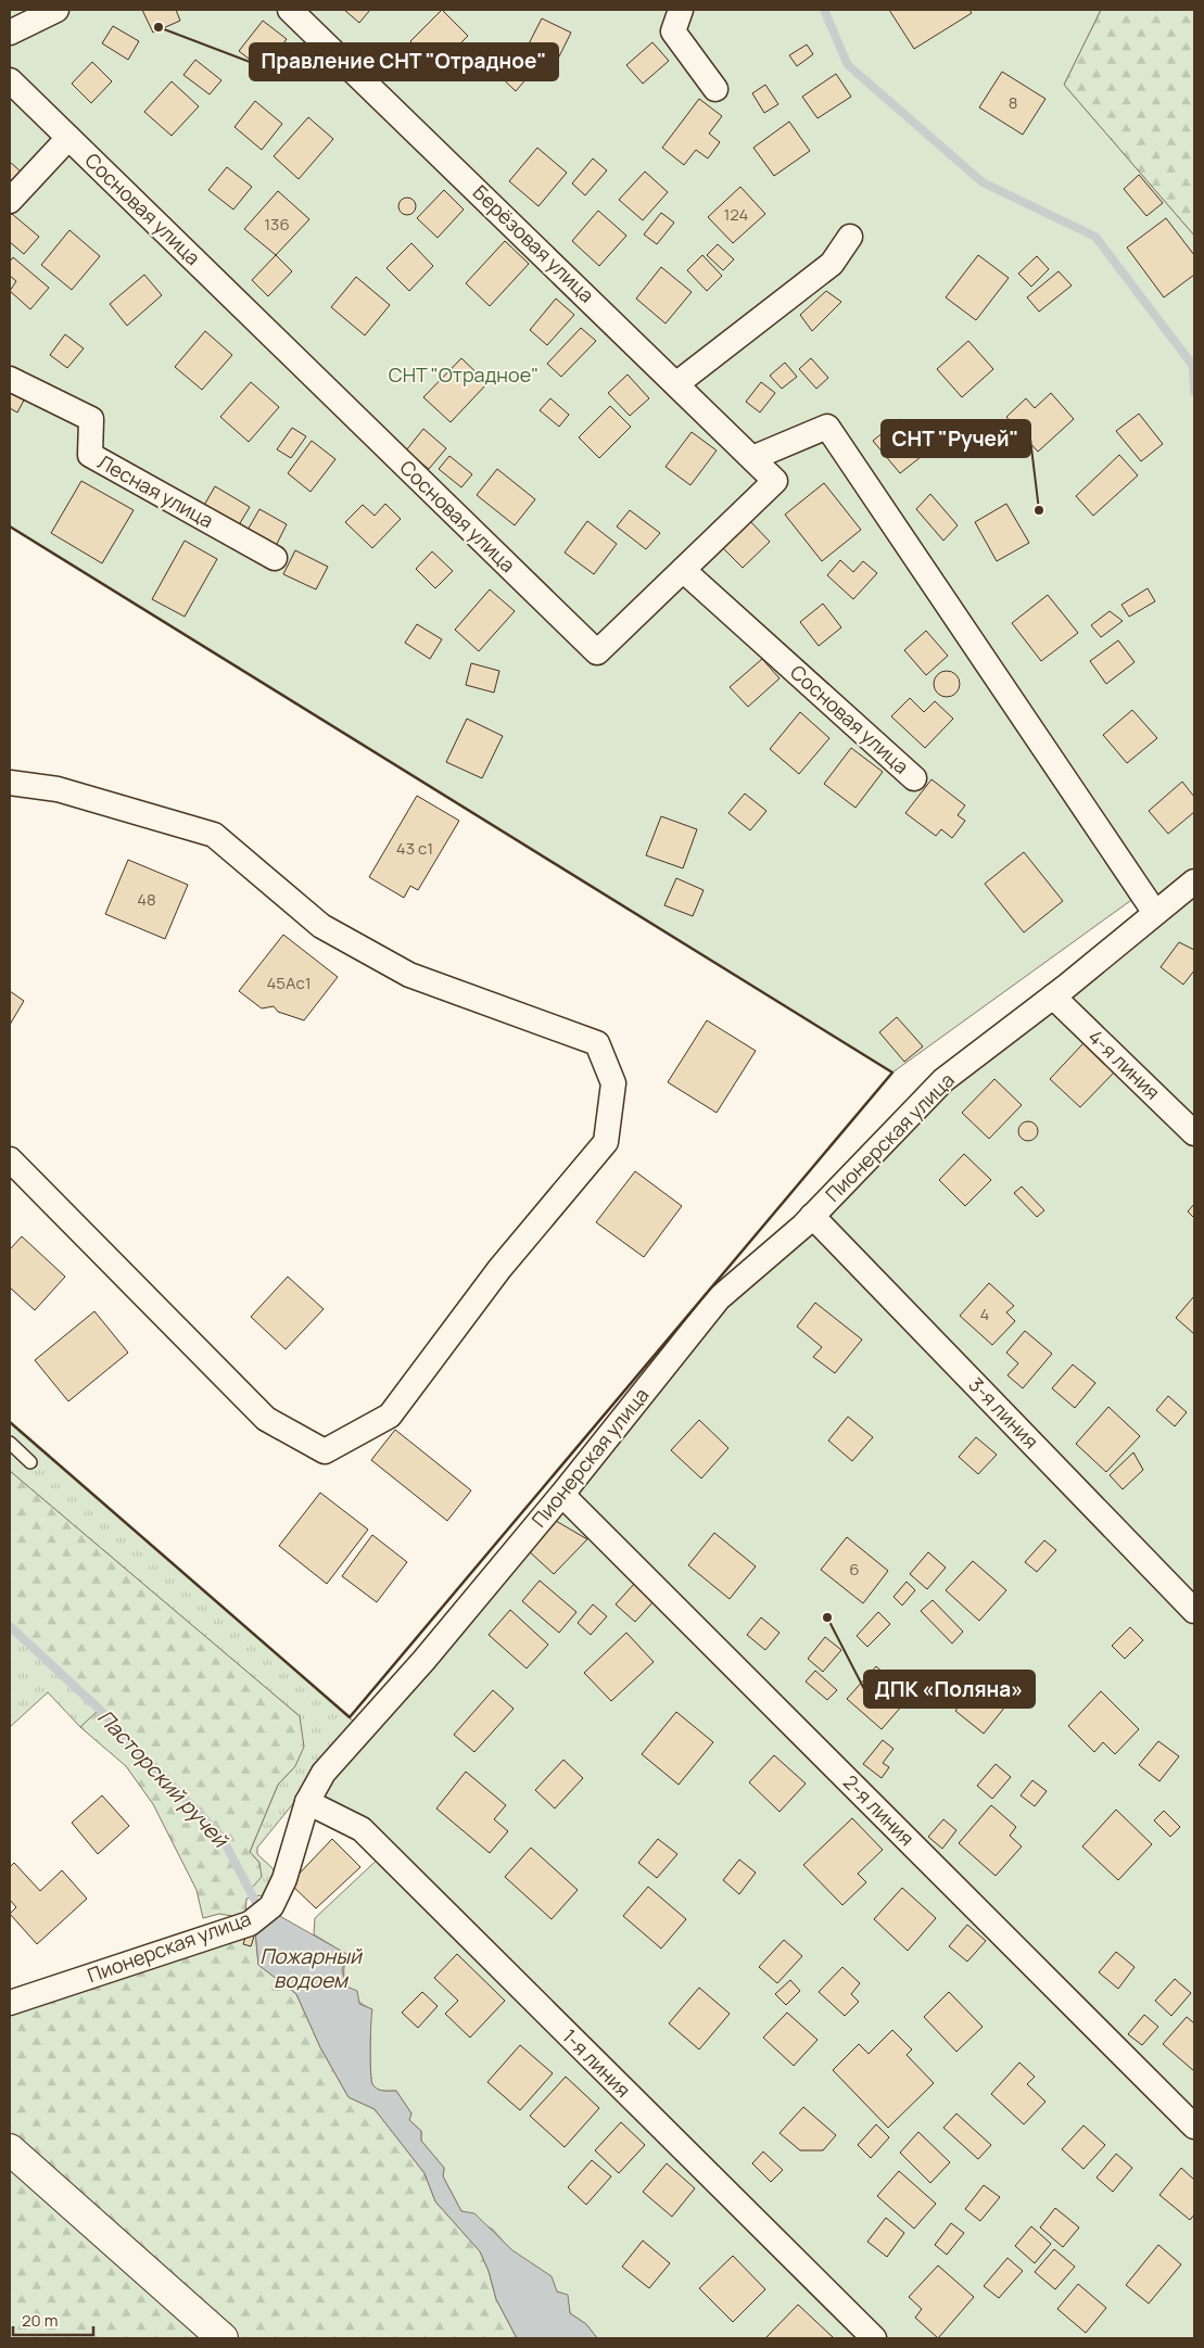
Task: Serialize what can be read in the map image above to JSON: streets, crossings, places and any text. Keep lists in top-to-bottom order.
{
  "streets": {
    "street": [
      "Сосновая улица",
      "Берёзовая улица",
      "Лесная улица",
      "4-я линия",
      "Пионерская улица",
      "3-я линия",
      "2-я линия",
      "1-я линия"
    ]
  },
  "crossings": [
    ["Сосновая улица", "Берёзовая улица"],
    ["4-я линия", "Пионерская улица"],
    ["Пионерская улица", "3-я линия"],
    ["Пионерская улица", "2-я линия"],
    ["Пионерская улица", "1-я линия"]
  ],
  "water": ["Пасторский ручей", "Пожарный водоем"],
  "parks": ["СНТ \"Отрадное\""],
  "places": ["Правление СНТ \"Отрадное\"", "СНТ \"Ручей\"", "ДПК «Поляна»"],
  "house_numbers": [
    "8",
    "124",
    "136",
    "43 с1",
    "48",
    "45Ас1",
    "4",
    "6"
  ],
  "scale_bar": "20 m"
}
